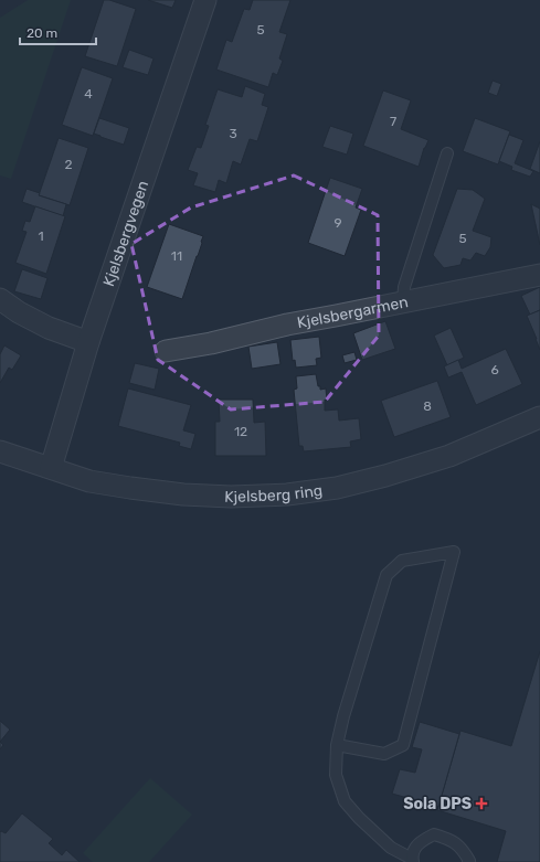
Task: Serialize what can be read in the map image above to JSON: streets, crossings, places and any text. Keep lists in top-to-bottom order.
{
  "streets": {
    "street": ["Kjelsbergvegen", "Kjelsbergarmen", "Kjelsberg ring"]
  },
  "crossings": [
    ["Kjelsbergvegen", "Kjelsberg ring"]
  ],
  "places": {
    "health": ["Sola DPS"]
  },
  "house_numbers": [
    "5",
    "4",
    "7",
    "3",
    "2",
    "9",
    "1",
    "5",
    "11",
    "6",
    "8",
    "12"
  ],
  "scale_bar": "20 m"
}
